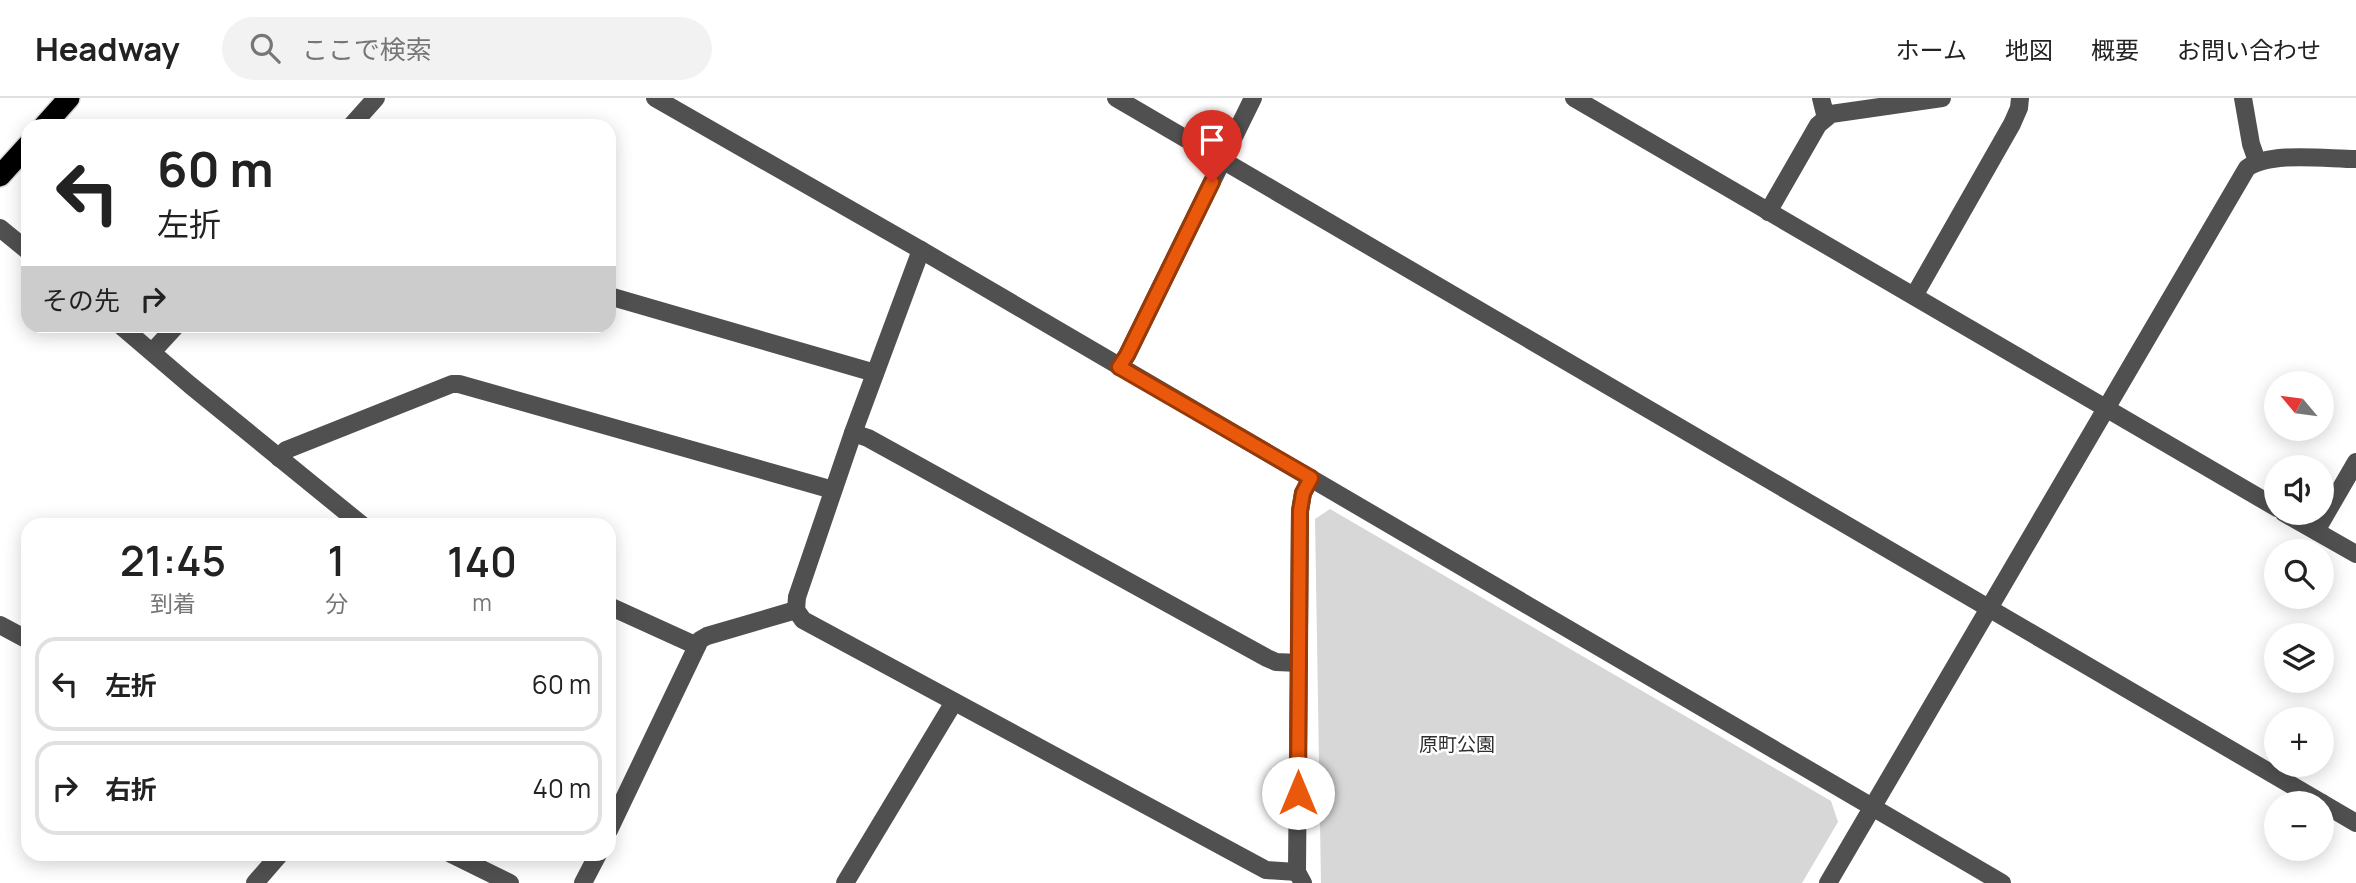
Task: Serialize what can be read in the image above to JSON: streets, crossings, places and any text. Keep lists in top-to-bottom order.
{
  "parks": ["原町公園"],
  "north": "top left",
  "page": {
    "header": "Headway",
    "search": "ここで検索",
    "nav": [
      "ホーム",
      "地図",
      "概要",
      "お問い合わせ"
    ],
    "turn": ["60 m", "左折"],
    "then": "その先",
    "map_buttons": ["+", "−"],
    "eta": [
      "21:45",
      "到着",
      "1",
      "分",
      "140",
      "m"
    ],
    "list": [
      {
        "name": "左折",
        "value": "60 m"
      },
      {
        "name": "右折",
        "value": "40 m"
      }
    ]
  }
}
